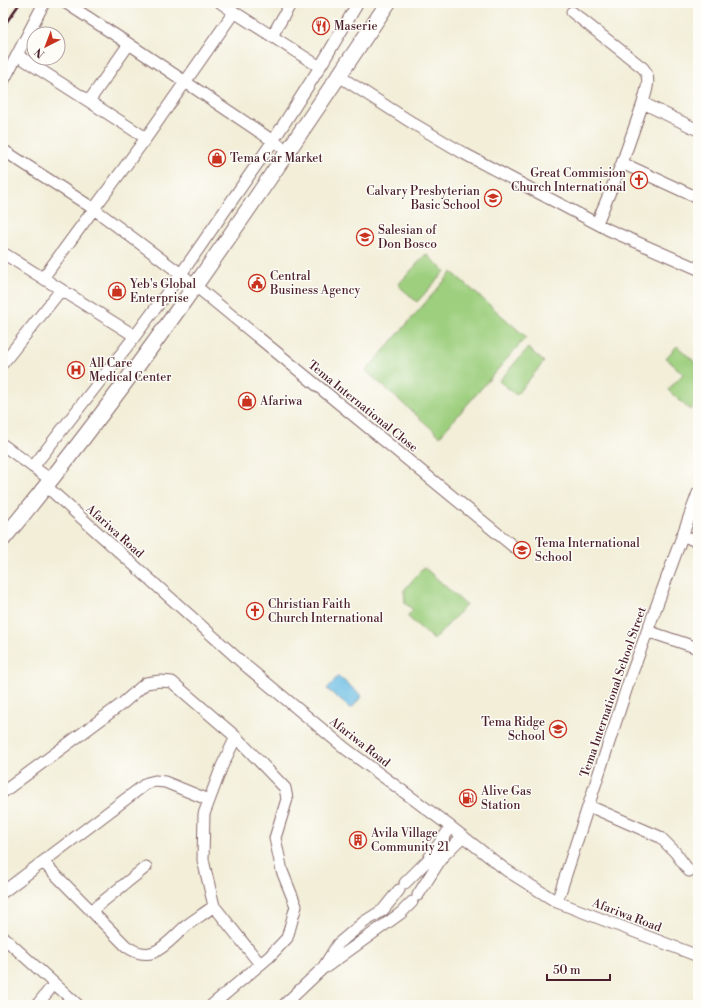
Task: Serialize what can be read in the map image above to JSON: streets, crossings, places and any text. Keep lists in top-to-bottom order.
{
  "streets": {
    "street": ["Tema International Close", "Afariwa Road", "Tema International School Street"]
  },
  "crossings": [
    ["Afariwa Road", "Tema International School Street"]
  ],
  "places": {
    "restaurant": ["Maserie"],
    "shop": ["Tema Car Market", "Yeb's Global Enterprise", "Afariwa"],
    "church": ["Great Commision Church International", "Christian Faith Church International"],
    "school or university": [
      "Calvary Presbyterian Basic School",
      "Salesian of Don Bosco",
      "Tema International School",
      "Tema Ridge School"
    ],
    "public building": ["Central Business Agency"],
    "hospital": ["All Care Medical Center"],
    "fuel station": ["Alive Gas Station"],
    "building": ["Avila Village Community 21"]
  },
  "scale_bar": "50 m",
  "north": "bottom left"
}
